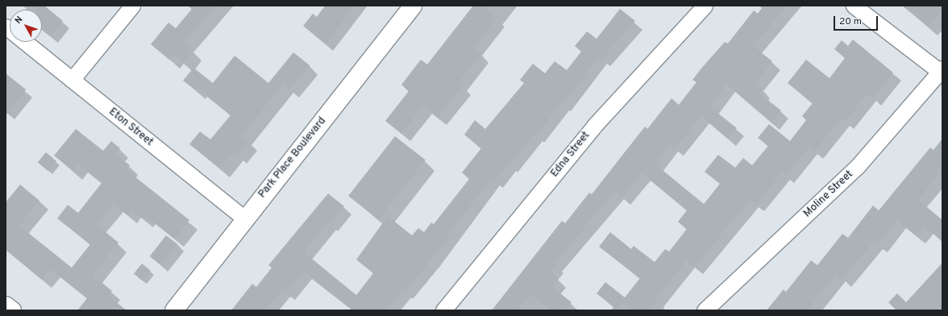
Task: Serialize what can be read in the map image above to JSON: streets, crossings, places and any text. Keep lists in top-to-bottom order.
{
  "streets": {
    "main road": ["Park Place Boulevard"],
    "street": ["Eton Street", "Edna Street", "Moline Street"]
  },
  "crossings": [
    ["Eton Street", "Park Place Boulevard"]
  ],
  "scale_bar": "20 m",
  "north": "top left"
}
